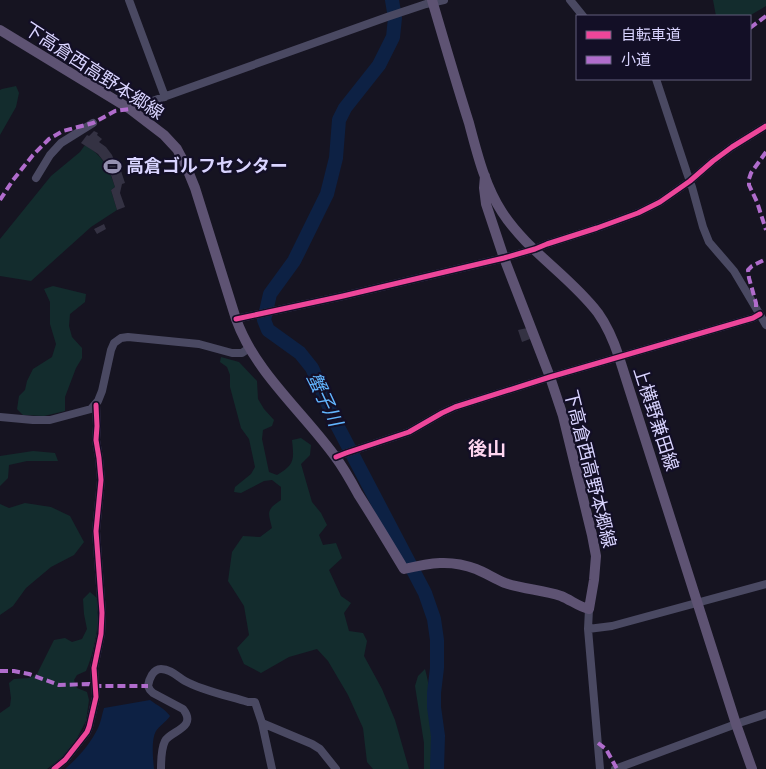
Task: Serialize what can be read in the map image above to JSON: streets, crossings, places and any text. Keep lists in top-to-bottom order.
{
  "streets": {
    "main road": ["下高倉西高野本郷線", "上横野兼田線"]
  },
  "crossings": [
    ["下高倉西高野本郷線", "上横野兼田線"]
  ],
  "districts": ["後山"],
  "water": ["蟹子川"],
  "places": {
    "sports": ["高倉ゴルフセンター"]
  },
  "legend": ["自転車道", "小道"]
}
